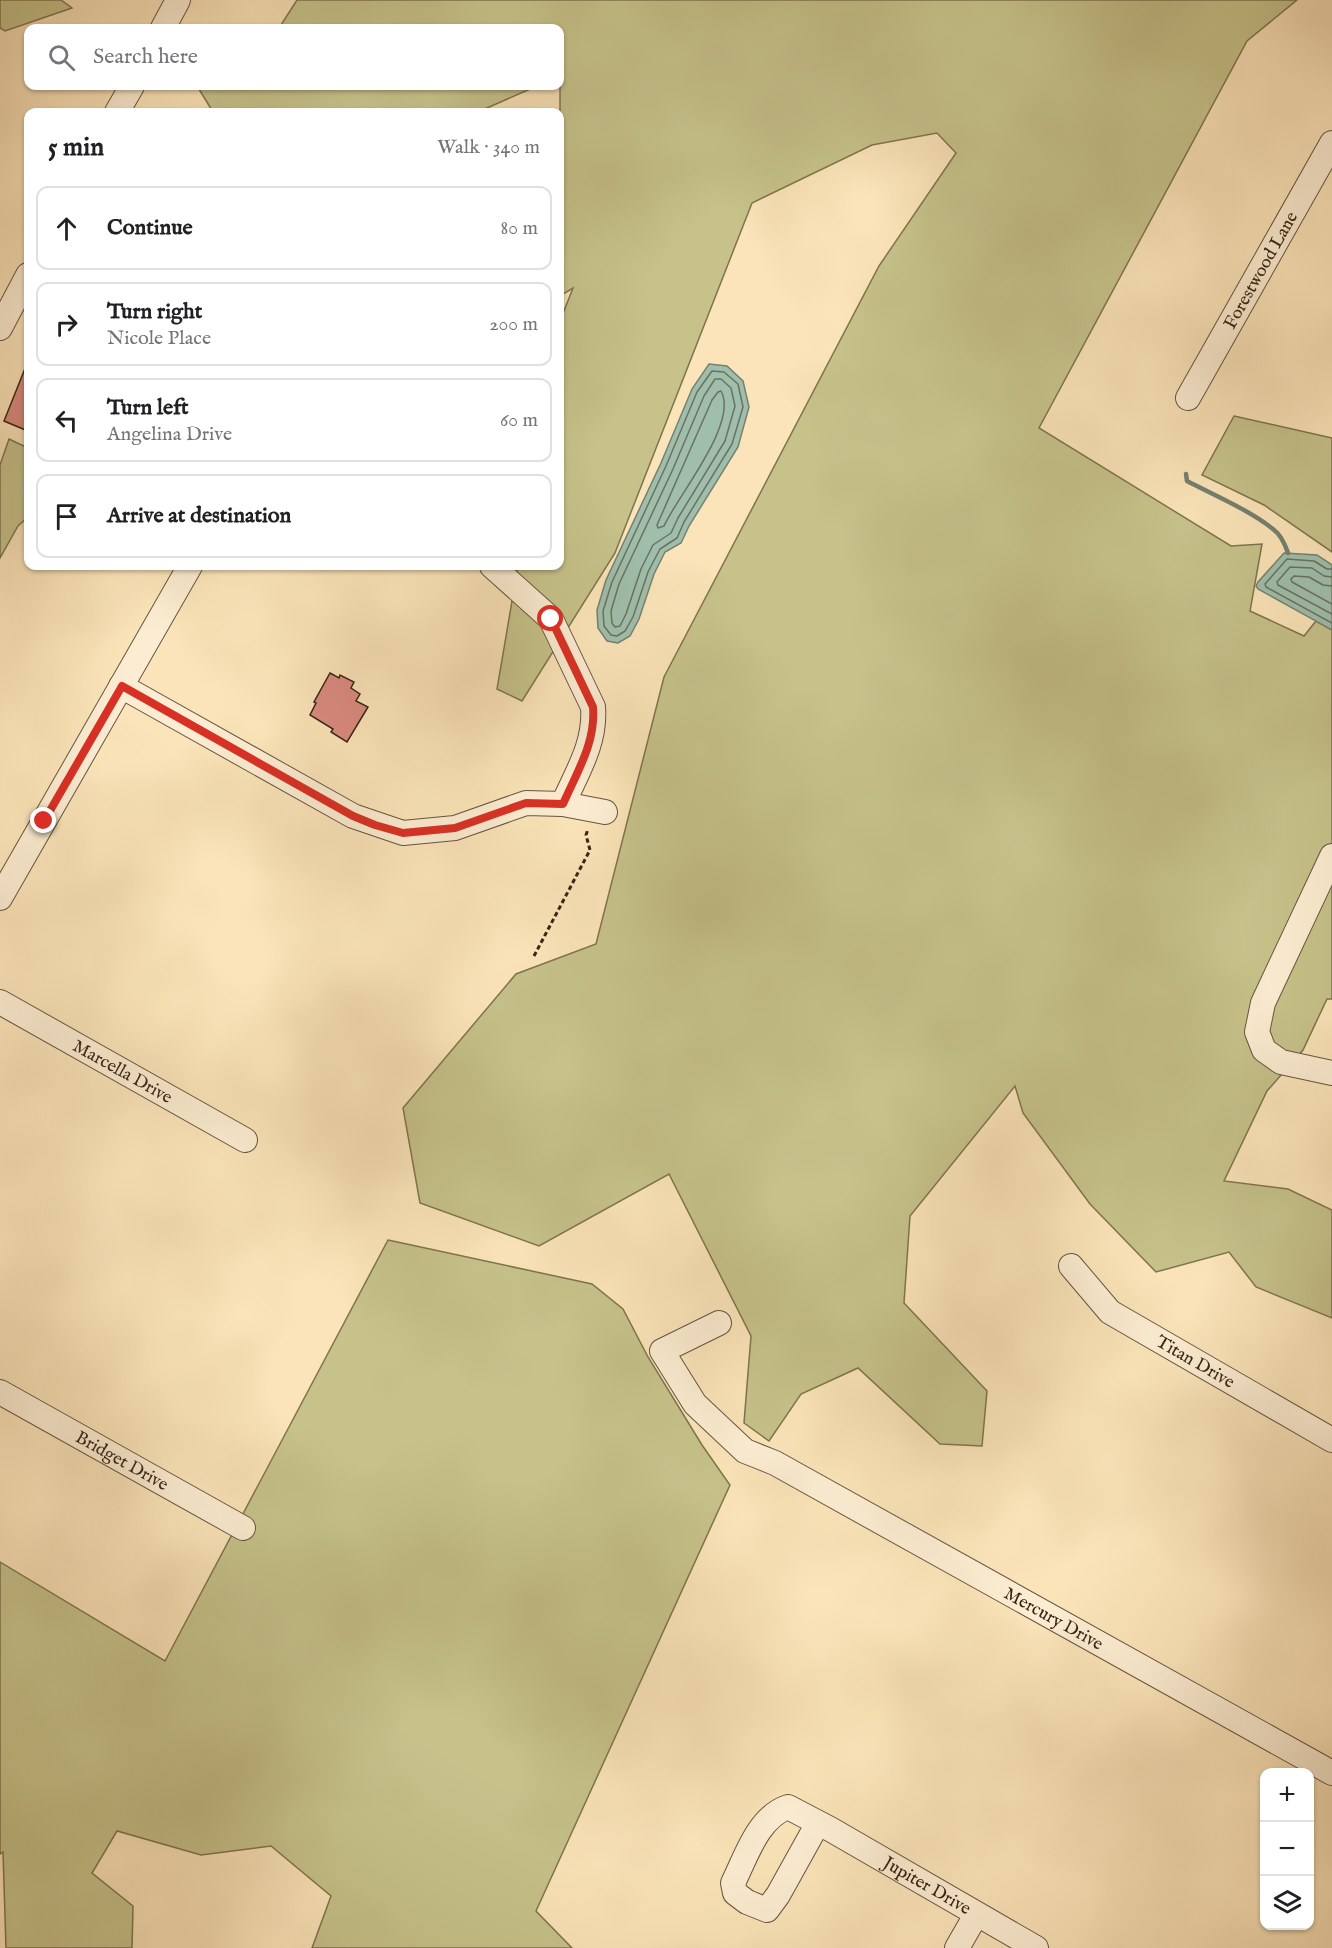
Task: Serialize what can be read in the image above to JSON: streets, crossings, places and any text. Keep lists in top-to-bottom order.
{
  "streets": {
    "street": [
      "Forestwood Lane",
      "Marcella Drive",
      "Titan Drive",
      "Bridget Drive",
      "Mercury Drive",
      "Jupiter Drive"
    ]
  },
  "page": {
    "search": "Search here",
    "heading": ["5 min", "Walk · 340 m"],
    "list": [
      ["Continue", "80 m"],
      ["Turn right", "Nicole Place", "200 m"],
      ["Turn left", "Angelina Drive", "60 m"],
      "Arrive at destination"
    ],
    "map_buttons": ["+", "−"]
  }
}
